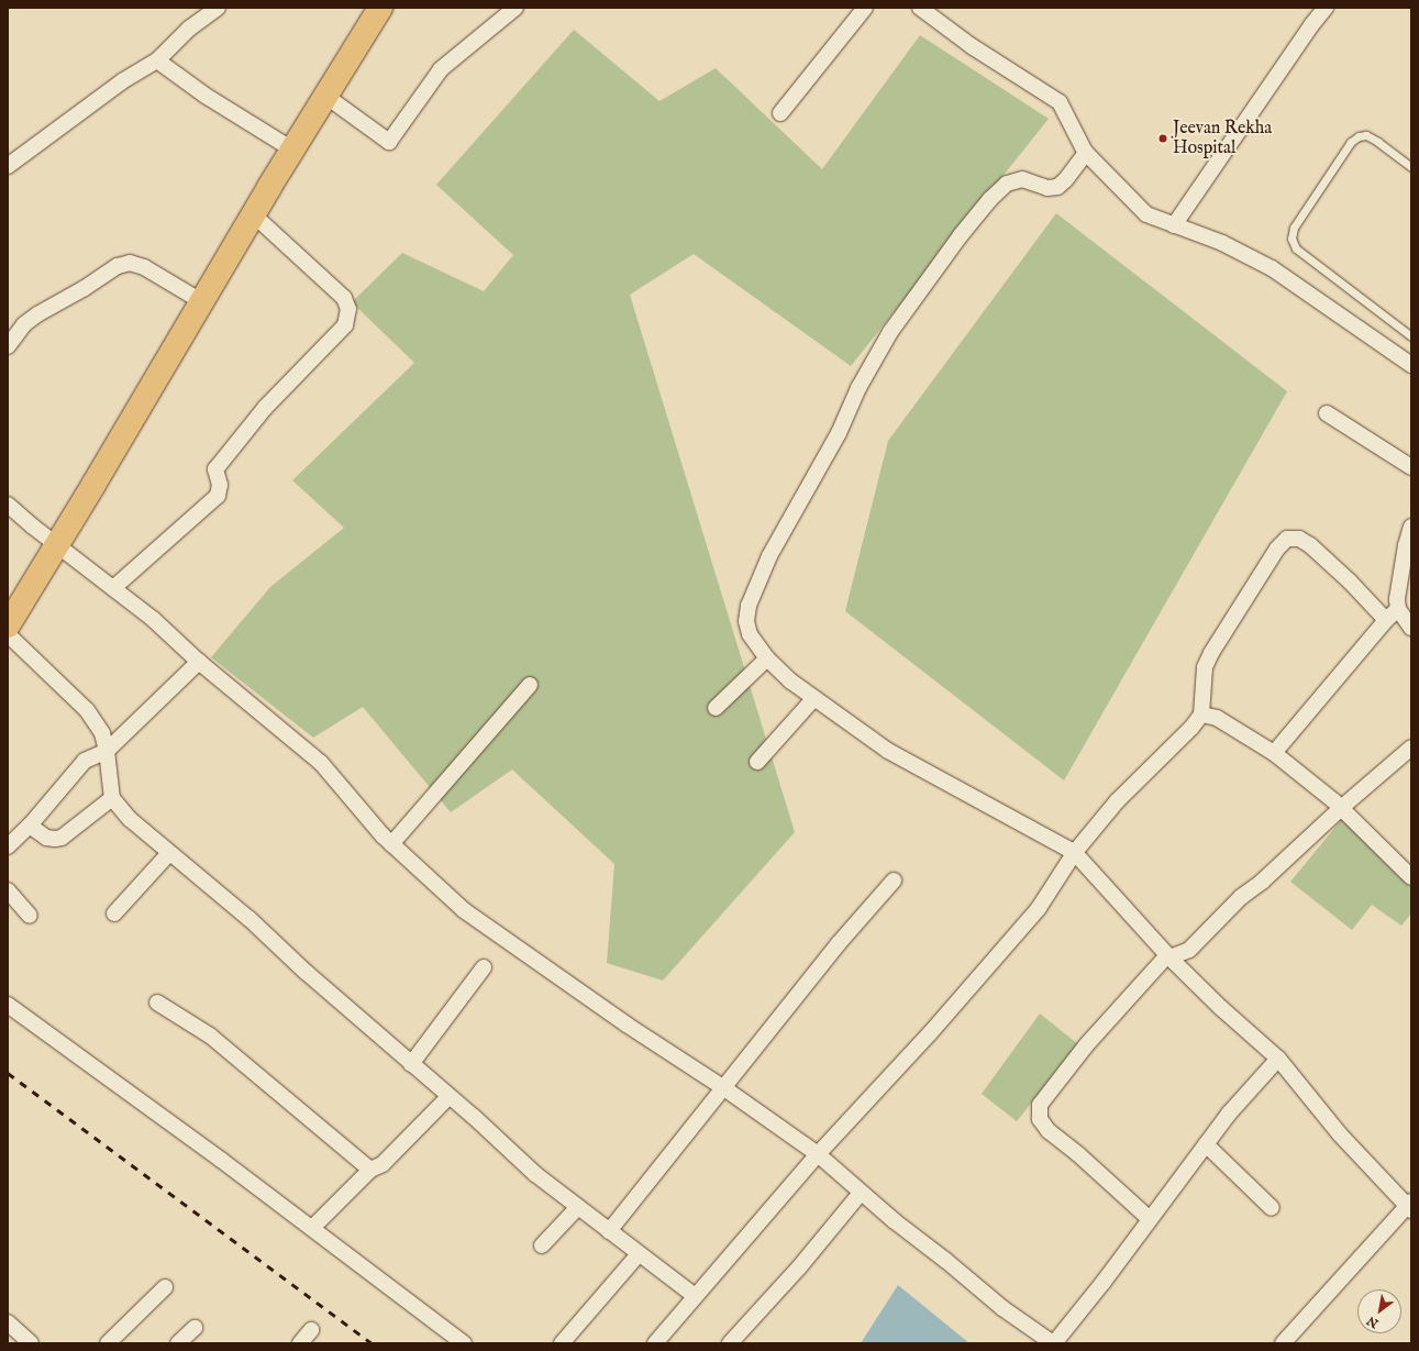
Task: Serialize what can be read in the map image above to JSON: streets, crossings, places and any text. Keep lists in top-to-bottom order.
{
  "places": ["Jeevan Rekha Hospital"],
  "north": "bottom left"
}
